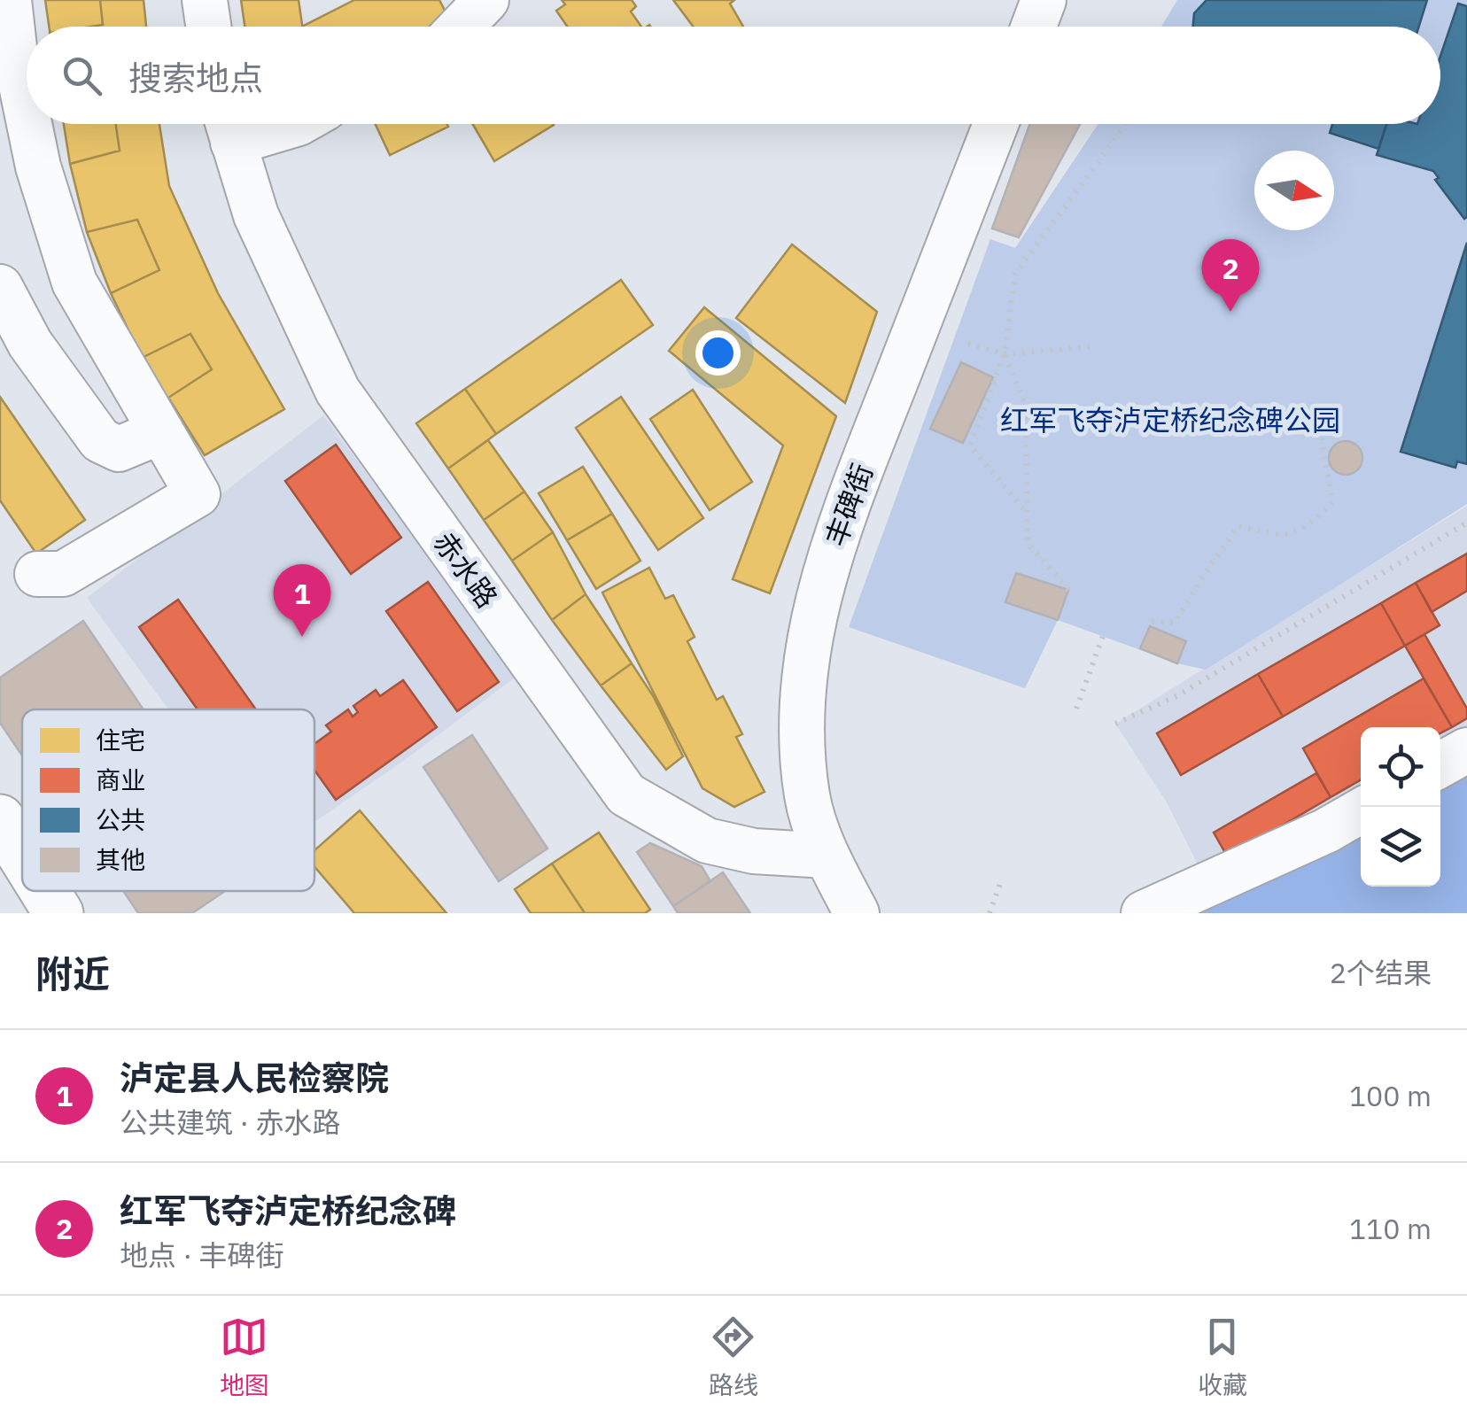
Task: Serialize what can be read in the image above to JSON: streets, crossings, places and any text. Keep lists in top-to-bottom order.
{
  "streets": {
    "street": ["丰碑街", "赤水路"]
  },
  "crossings": [
    ["丰碑街", "赤水路"]
  ],
  "parks": ["红军飞夺泸定桥纪念碑公园"],
  "legend": [
    "住宅",
    "商业",
    "公共",
    "其他"
  ],
  "north": "right",
  "page": {
    "search": "搜索地点",
    "pins": ["2", "1"],
    "heading": ["附近", "2个结果"],
    "list": [
      {
        "mark": "1",
        "name": "泸定县人民检察院",
        "note": "公共建筑 · 赤水路",
        "value": "100 m"
      },
      {
        "mark": "2",
        "name": "红军飞夺泸定桥纪念碑",
        "note": "地点 · 丰碑街",
        "value": "110 m"
      }
    ],
    "nav": ["地图", "路线", "收藏"]
  }
}
